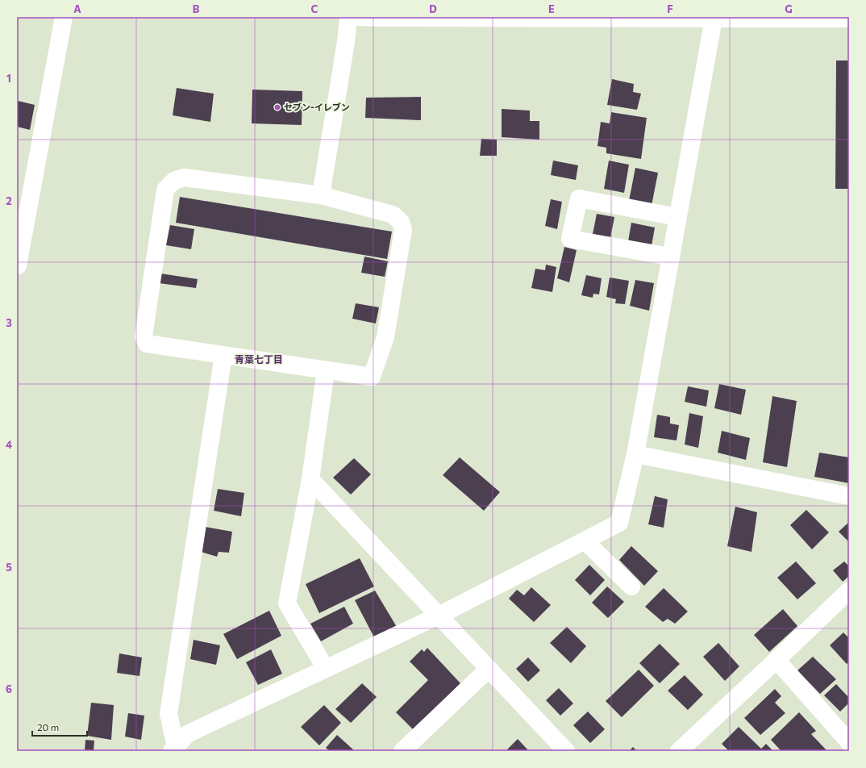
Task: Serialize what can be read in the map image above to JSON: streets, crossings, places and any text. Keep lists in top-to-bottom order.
{
  "districts": ["青葉七丁目"],
  "places": ["セブン-イレブン"],
  "scale_bar": "20 m",
  "grid": {
    "columns": [
      "A",
      "B",
      "C",
      "D",
      "E",
      "F",
      "G"
    ],
    "rows": [
      "1",
      "2",
      "3",
      "4",
      "5",
      "6"
    ]
  }
}
